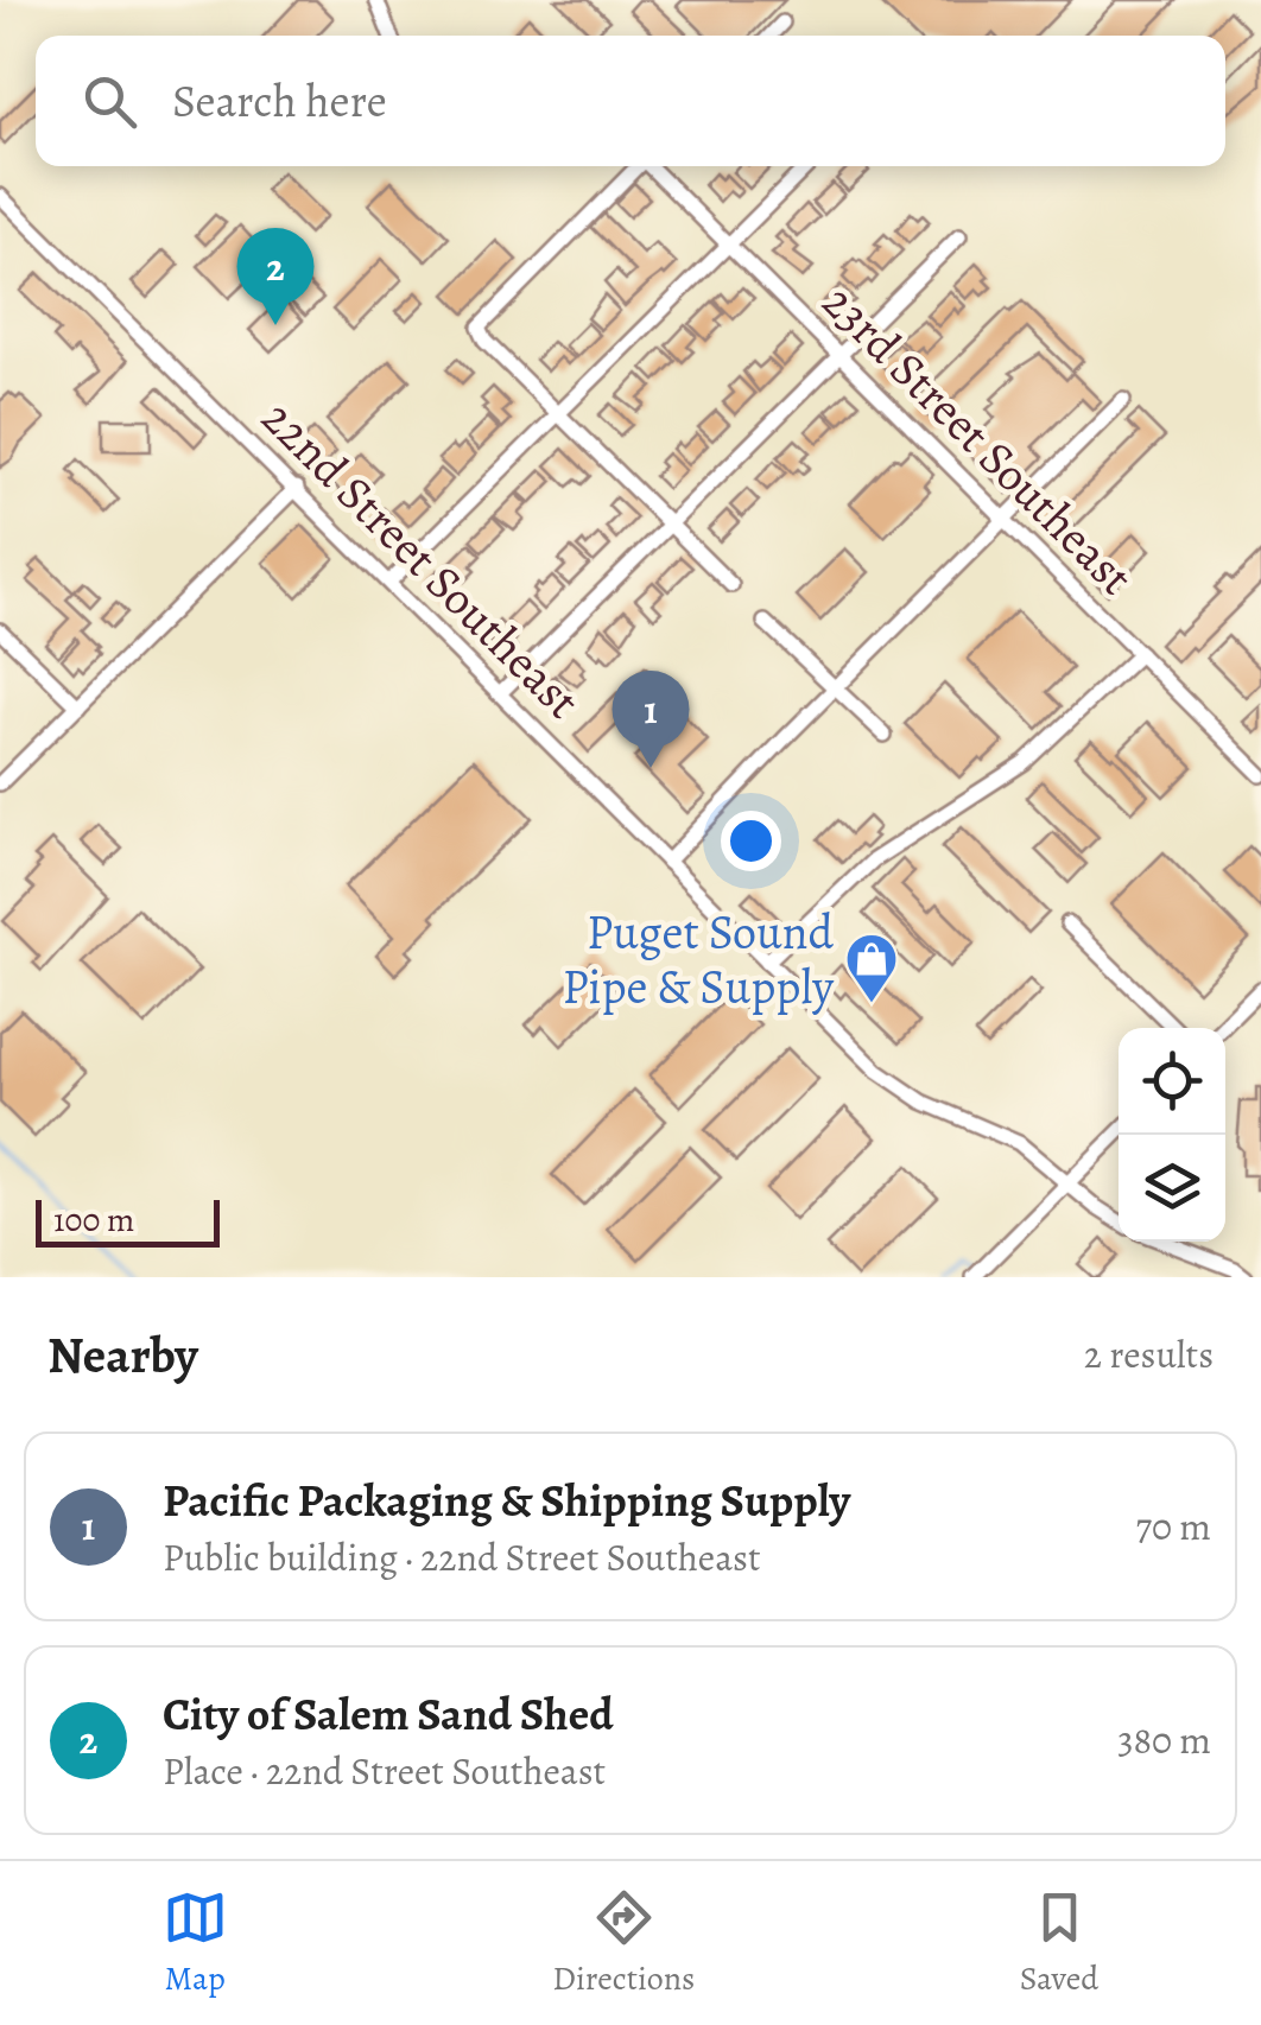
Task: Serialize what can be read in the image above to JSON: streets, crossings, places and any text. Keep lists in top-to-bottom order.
{
  "streets": {
    "street": ["23rd Street Southeast", "22nd Street Southeast"]
  },
  "places": {
    "shop": ["Puget Sound Pipe & Supply"]
  },
  "scale_bar": "100 m",
  "page": {
    "search": "Search here",
    "pins": ["2", "1"],
    "scale": "100 m",
    "heading": ["Nearby", "2 results"],
    "list": [
      {
        "mark": "1",
        "name": "Pacific Packaging & Shipping Supply",
        "note": "Public building · 22nd Street Southeast",
        "value": "70 m"
      },
      {
        "mark": "2",
        "name": "City of Salem Sand Shed",
        "note": "Place · 22nd Street Southeast",
        "value": "380 m"
      }
    ],
    "nav": ["Map", "Directions", "Saved"]
  }
}
